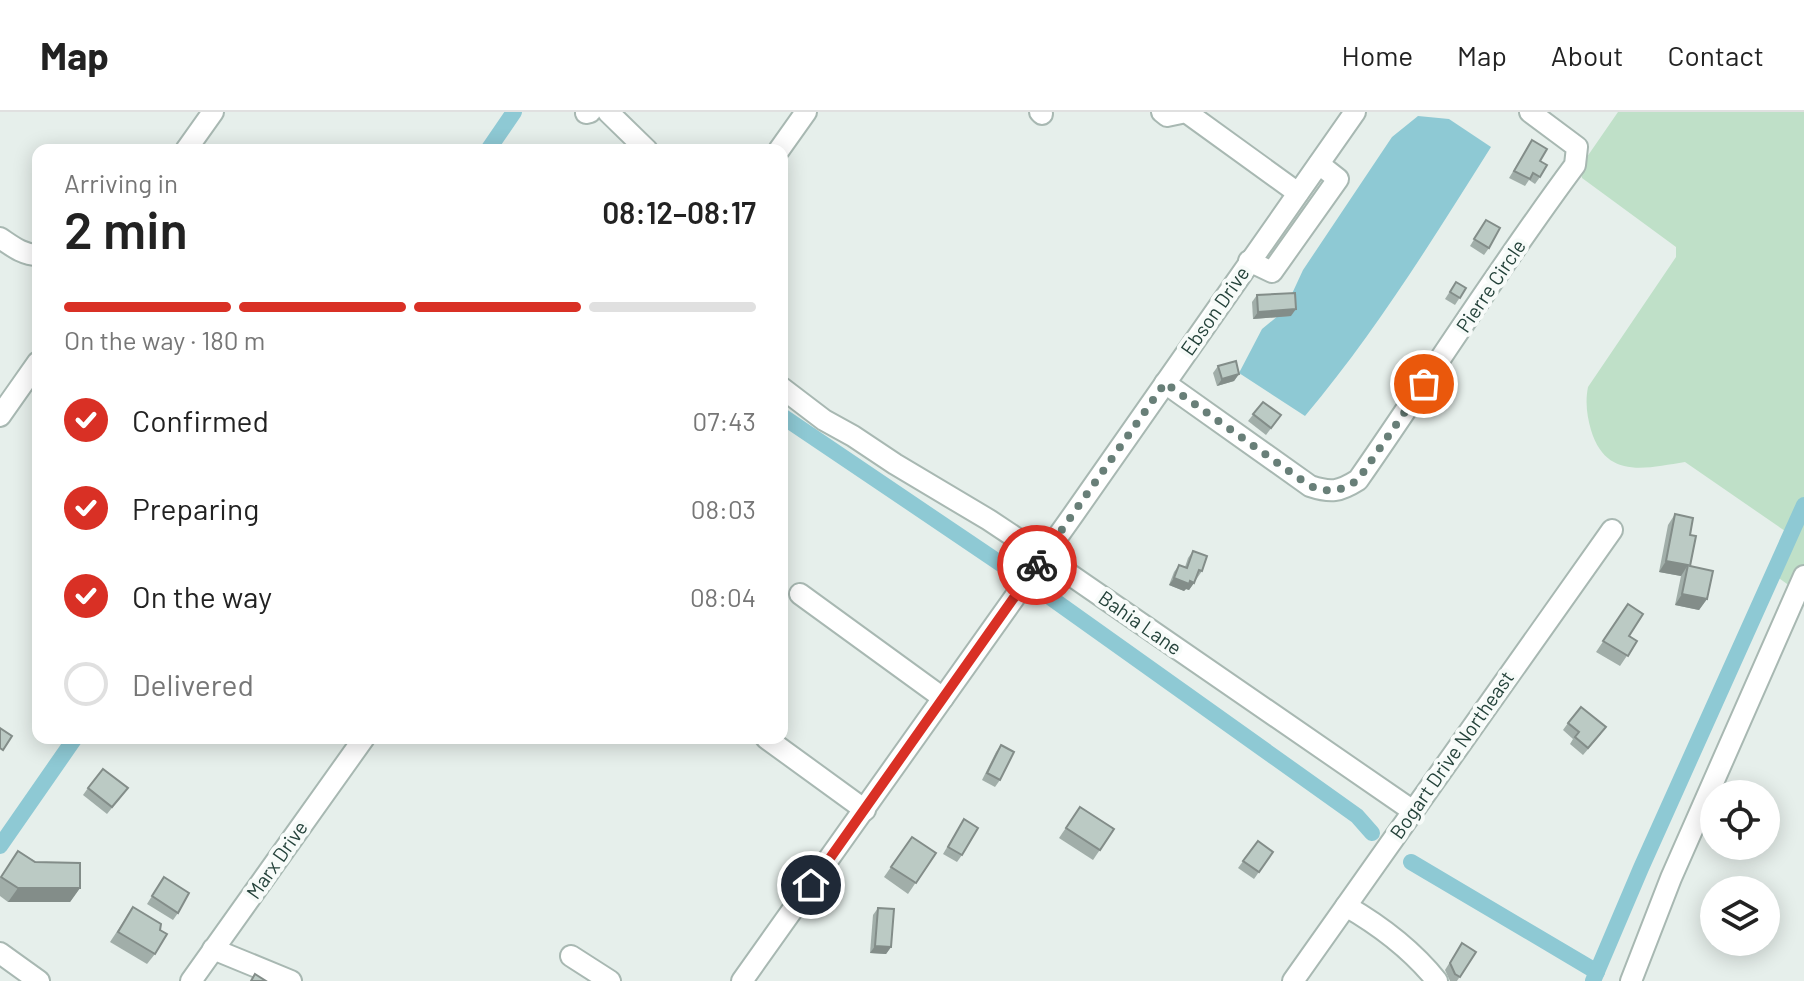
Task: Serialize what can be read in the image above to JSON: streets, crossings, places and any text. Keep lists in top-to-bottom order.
{
  "streets": {
    "street": [
      "Pierre Circle",
      "Ebson Drive",
      "Bahia Lane",
      "Bogart Drive Northeast",
      "Marx Drive"
    ]
  },
  "crossings": [
    ["Pierre Circle", "Ebson Drive"],
    ["Ebson Drive", "Bahia Lane"],
    ["Bahia Lane", "Bogart Drive Northeast"]
  ],
  "page": {
    "header": "Map",
    "nav": [
      "Home",
      "Map",
      "About",
      "Contact"
    ],
    "heading": ["2 min", "Arriving in", "08:12–08:17"],
    "bar": "On the way · 180 m",
    "list": [
      ["Confirmed", "07:43"],
      ["Preparing", "08:03"],
      ["On the way", "08:04"],
      "Delivered"
    ]
  }
}
